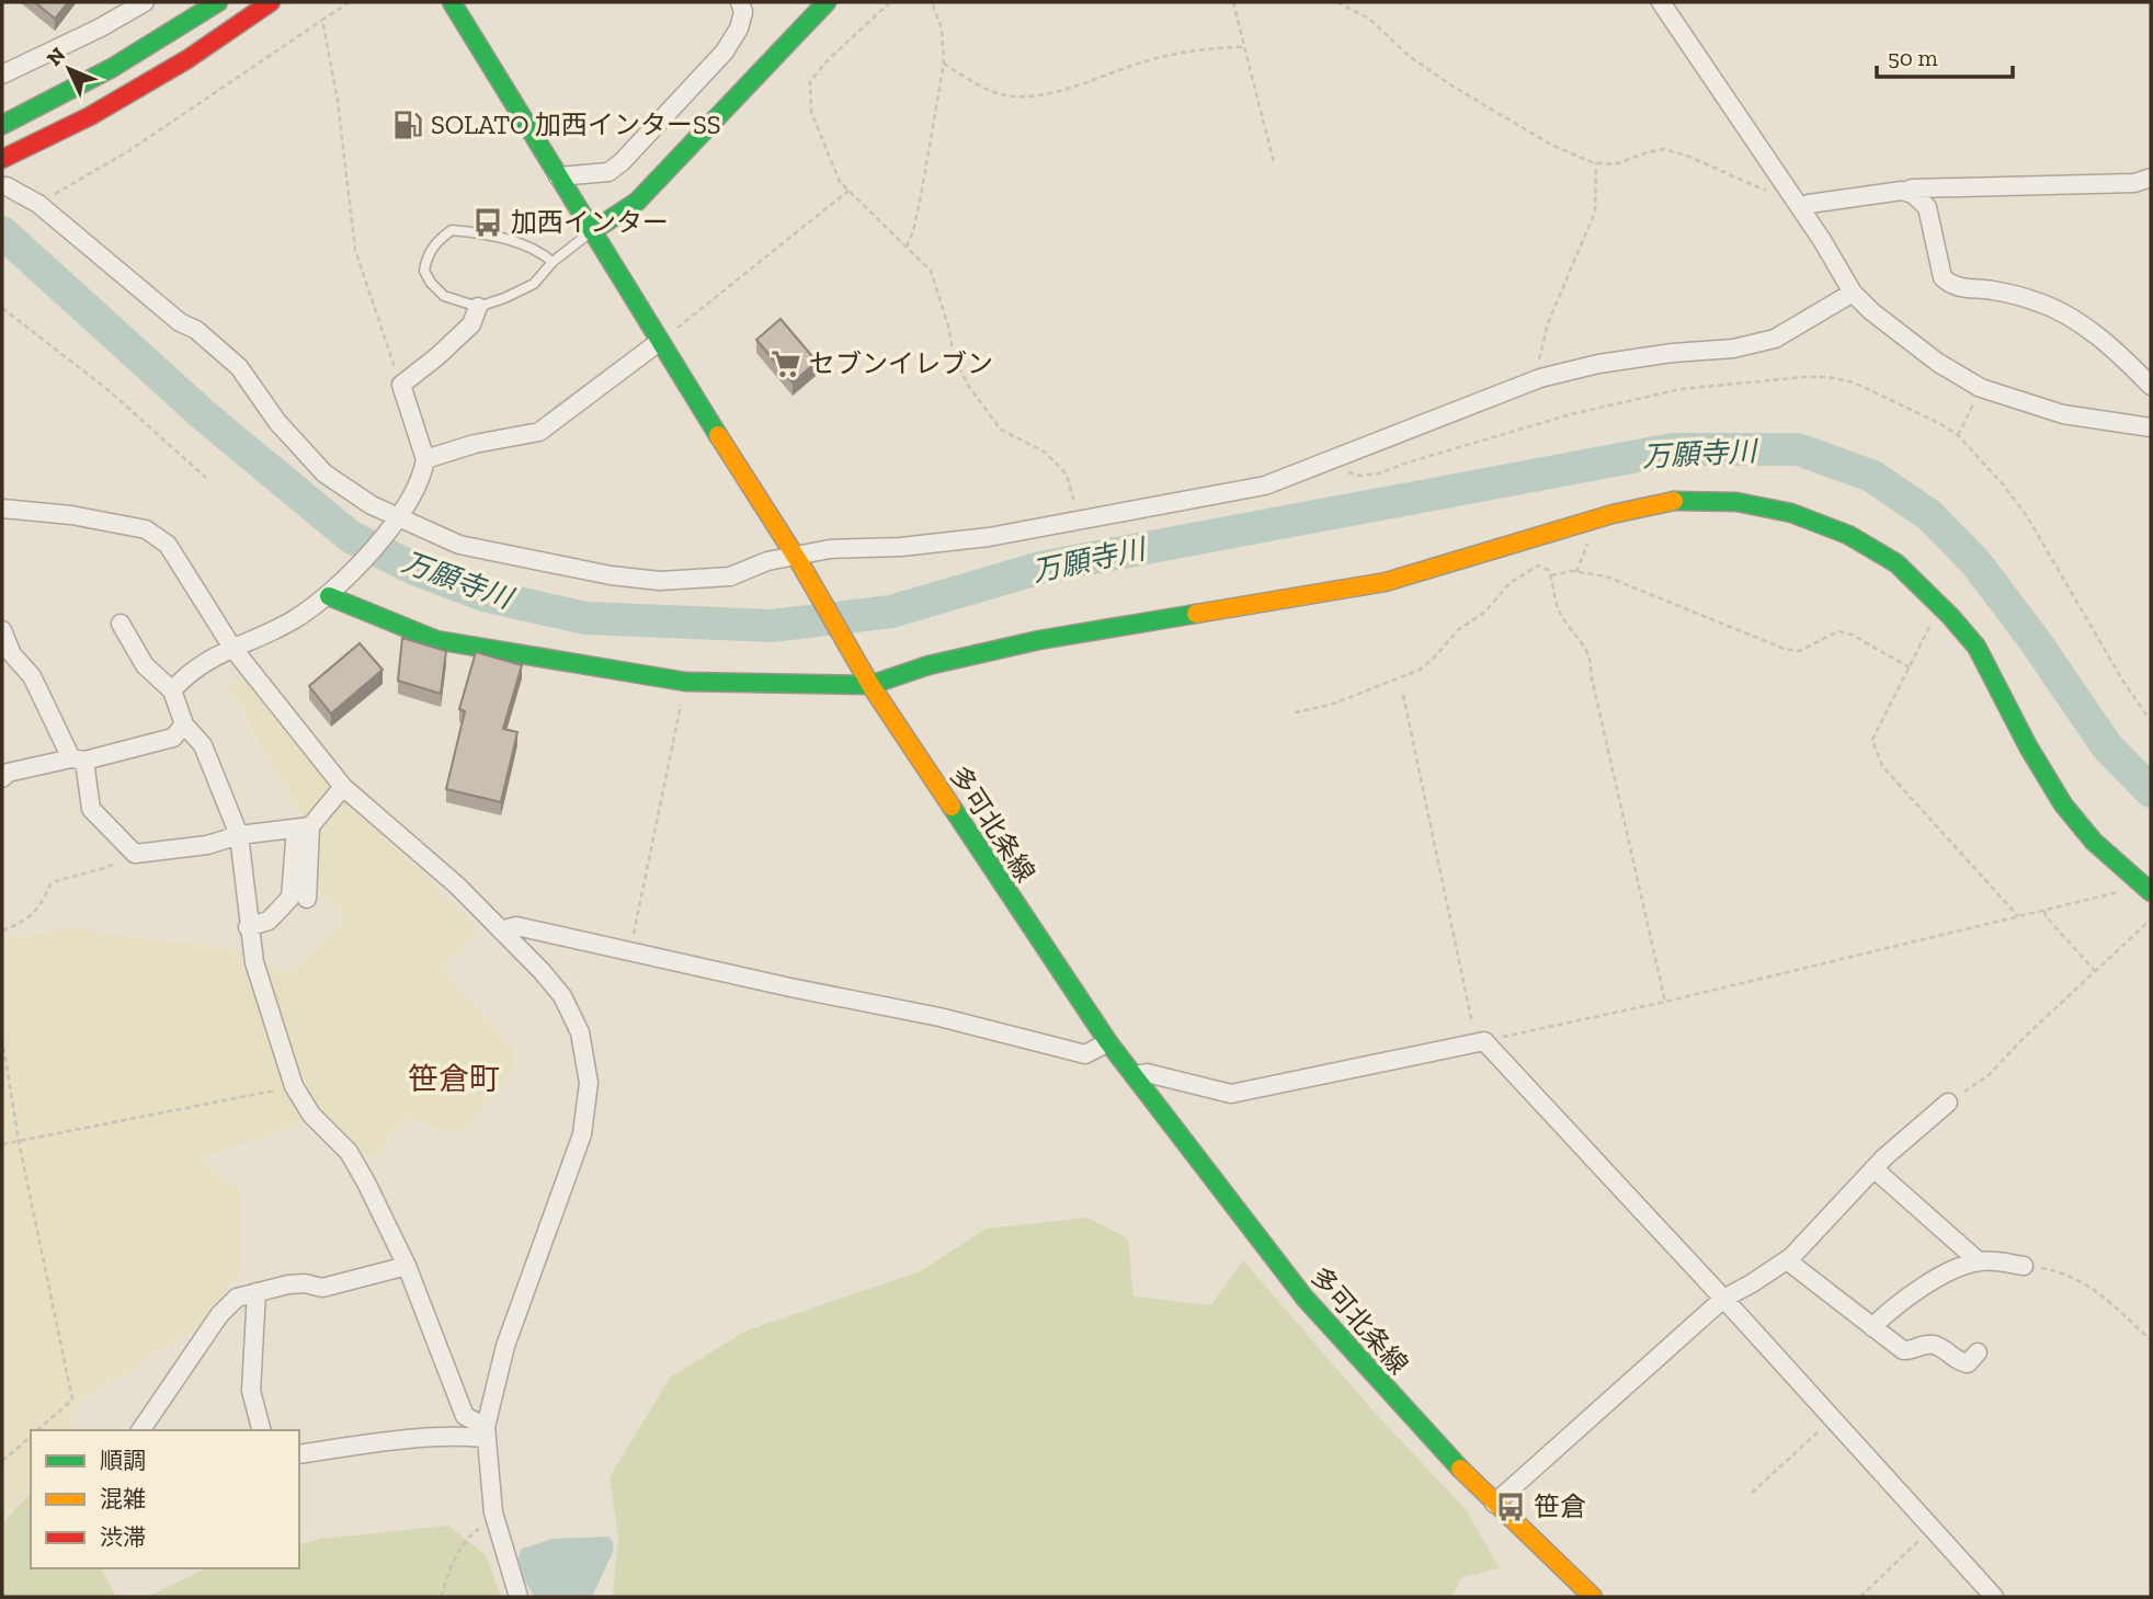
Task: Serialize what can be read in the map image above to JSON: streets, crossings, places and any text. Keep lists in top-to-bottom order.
{
  "streets": {
    "main road": ["多可北条線"]
  },
  "districts": ["笹倉町"],
  "water": ["万願寺川"],
  "places": {
    "fuel station": ["SOLATO 加西インターSS"],
    "bus stop": ["加西インター", "笹倉"],
    "supermarket": ["セブンイレブン"]
  },
  "legend": ["順調", "混雑", "渋滞"],
  "scale_bar": "50 m",
  "north": "top left"
}
